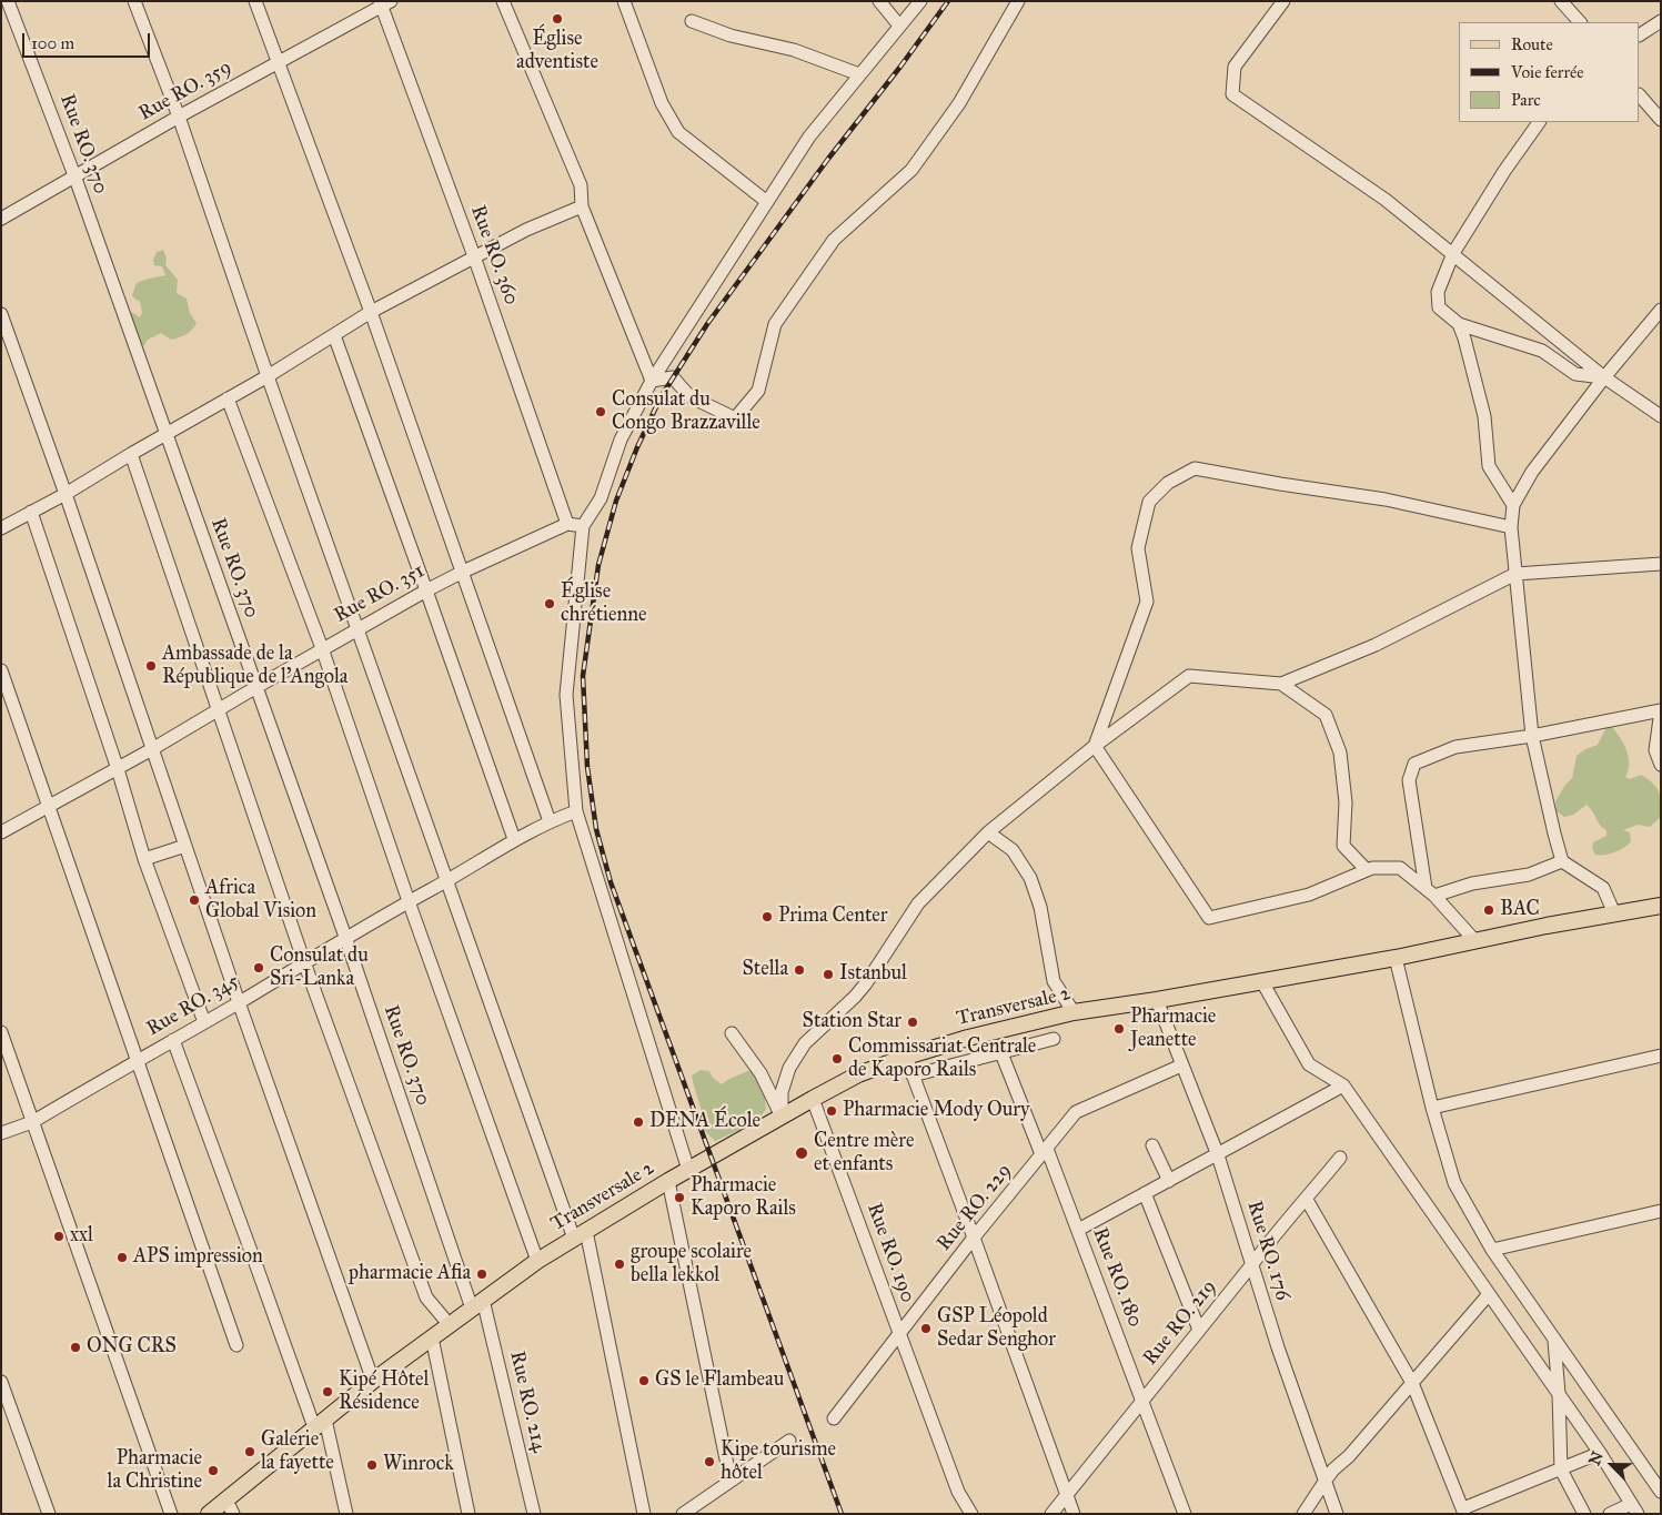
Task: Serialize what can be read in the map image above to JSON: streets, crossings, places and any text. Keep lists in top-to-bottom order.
{
  "streets": {
    "main road": ["Transversale 2"],
    "street": [
      "Rue RO. 359",
      "Rue RO. 370",
      "Rue RO. 360",
      "Rue RO. 351",
      "Rue RO. 345",
      "Rue RO. 229",
      "Rue RO. 176",
      "Rue RO. 190",
      "Rue RO. 180",
      "Rue RO. 219",
      "Rue RO. 214"
    ]
  },
  "crossings": [
    ["Rue RO. 359", "Rue RO. 370"],
    ["Rue RO. 359", "Rue RO. 360"],
    ["Rue RO. 370", "Rue RO. 351"],
    ["Rue RO. 370", "Rue RO. 345"],
    ["Rue RO. 370", "Transversale 2"],
    ["Rue RO. 370", "Rue RO. 214"],
    ["Rue RO. 360", "Rue RO. 351"],
    ["Transversale 2", "Rue RO. 176"],
    ["Transversale 2", "Rue RO. 190"],
    ["Transversale 2", "Rue RO. 214"],
    ["Rue RO. 229", "Rue RO. 176"],
    ["Rue RO. 229", "Rue RO. 190"],
    ["Rue RO. 229", "Rue RO. 180"],
    ["Rue RO. 176", "Rue RO. 219"],
    ["Rue RO. 180", "Rue RO. 219"]
  ],
  "places": [
    "Église adventiste",
    "Consulat du Congo Brazzaville",
    "Église chrétienne",
    "Ambassade de la République de l'Angola",
    "Africa Global Vision",
    "BAC",
    "Prima Center",
    "Consulat du Sri-Lanka",
    "Stella",
    "Istanbul",
    "Station Star",
    "Pharmacie Jeanette",
    "Commissariat Centrale de Kaporo Rails",
    "Pharmacie Mody Oury",
    "DENA École",
    "Centre mère et enfants",
    "Pharmacie Kaporo Rails",
    "xxl",
    "APS impression",
    "groupe scolaire bella lekkol",
    "pharmacie Afia",
    "GSP Léopold Sedar Senghor",
    "ONG CRS",
    "GS le Flambeau",
    "Kipé Hôtel Résidence",
    "Galerie la fayette",
    "Kipe tourisme hôtel",
    "Winrock",
    "Pharmacie la Christine"
  ],
  "legend": ["Route", "Voie ferrée", "Parc"],
  "scale_bar": "100 m",
  "north": "top left"
}
